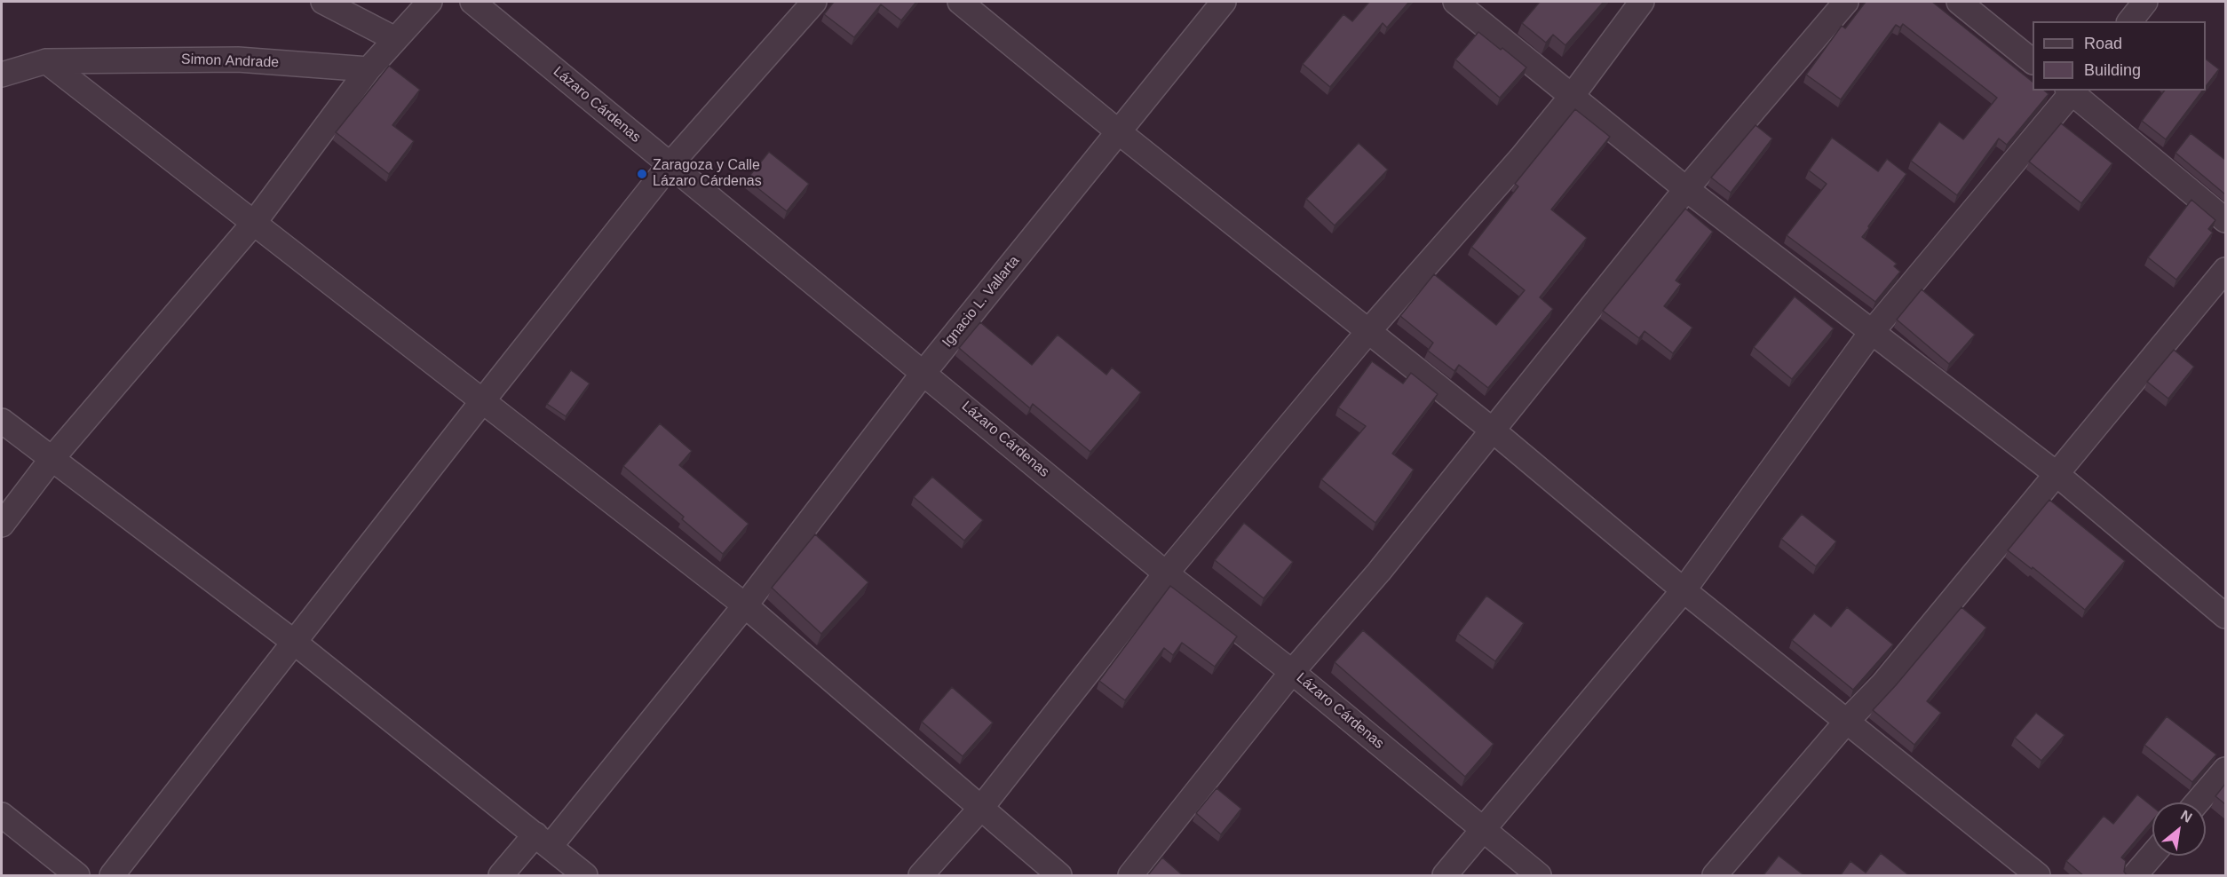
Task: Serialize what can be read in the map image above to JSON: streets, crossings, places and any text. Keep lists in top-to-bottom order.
{
  "streets": {
    "street": ["Simon Andrade", "Lázaro Cárdenas", "Ignacio L. Vallarta"]
  },
  "crossings": [
    ["Lázaro Cárdenas", "Ignacio L. Vallarta"]
  ],
  "places": ["Zaragoza y Calle Lázaro Cárdenas"],
  "legend": ["Road", "Building"],
  "north": "top right"
}
